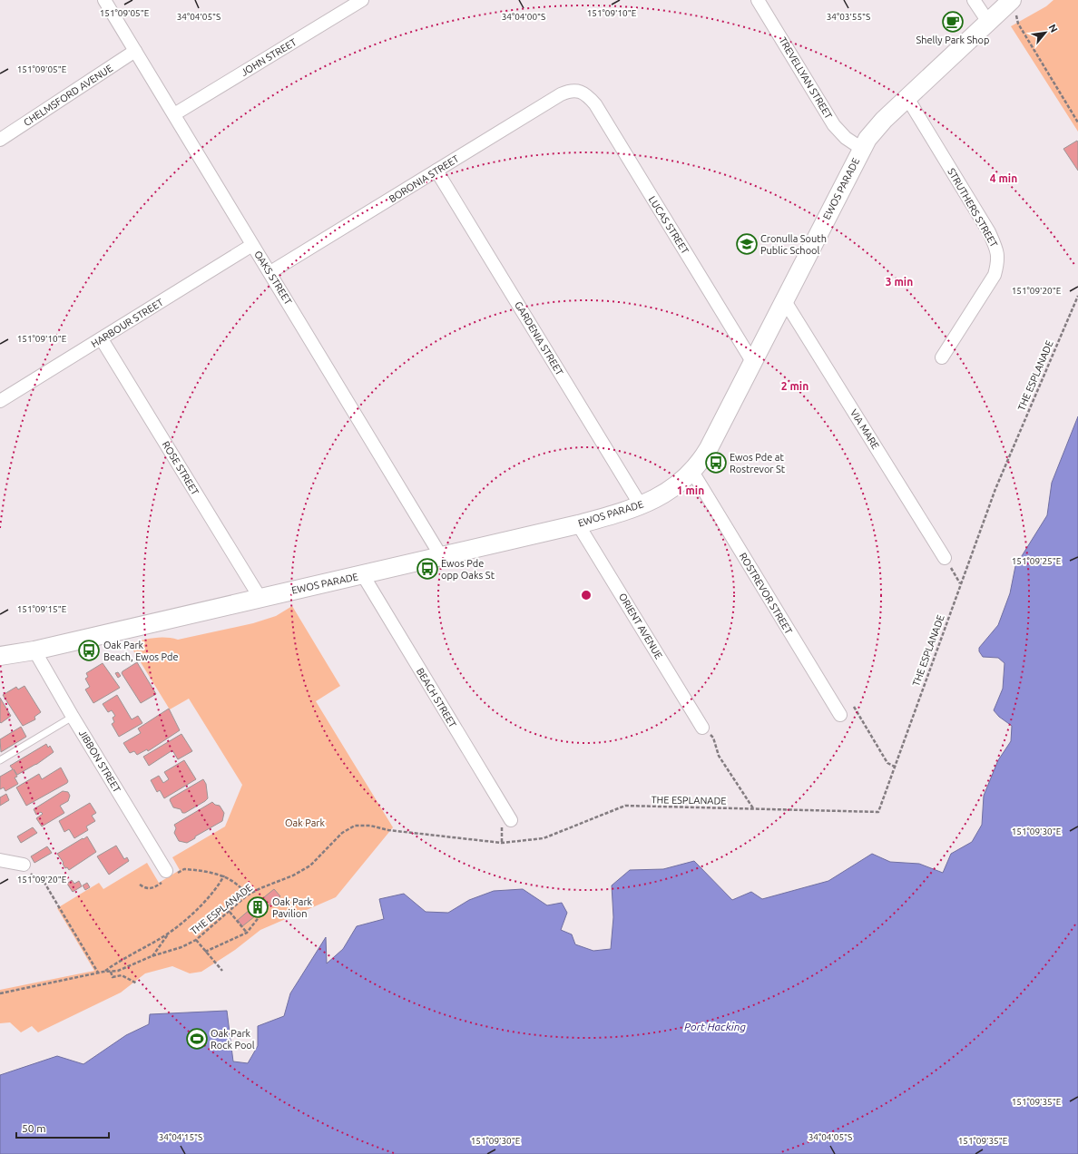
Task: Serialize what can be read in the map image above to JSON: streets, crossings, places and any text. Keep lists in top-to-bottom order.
{
  "streets": {
    "street": [
      "JOHN STREET",
      "TREVELLYAN STREET",
      "CHELMSFORD AVENUE",
      "BORONIA STREET",
      "EWOS PARADE",
      "STRUTHERS STREET",
      "LUCAS STREET",
      "OAKS STREET",
      "HARBOUR STREET",
      "GARDENIA STREET",
      "VIA MARE",
      "ROSE STREET",
      "ROSTREVOR STREET",
      "ORIENT AVENUE",
      "BEACH STREET",
      "JIBBON STREET"
    ],
    "path": ["THE ESPLANADE"]
  },
  "crossings": [
    ["JOHN STREET", "OAKS STREET"],
    ["TREVELLYAN STREET", "EWOS PARADE"],
    ["CHELMSFORD AVENUE", "OAKS STREET"],
    ["BORONIA STREET", "LUCAS STREET"],
    ["BORONIA STREET", "OAKS STREET"],
    ["BORONIA STREET", "GARDENIA STREET"],
    ["EWOS PARADE", "STRUTHERS STREET"],
    ["EWOS PARADE", "LUCAS STREET"],
    ["EWOS PARADE", "OAKS STREET"],
    ["EWOS PARADE", "GARDENIA STREET"],
    ["EWOS PARADE", "VIA MARE"],
    ["EWOS PARADE", "ROSE STREET"],
    ["EWOS PARADE", "ROSTREVOR STREET"],
    ["EWOS PARADE", "ORIENT AVENUE"],
    ["EWOS PARADE", "BEACH STREET"],
    ["EWOS PARADE", "JIBBON STREET"],
    ["OAKS STREET", "HARBOUR STREET"],
    ["HARBOUR STREET", "ROSE STREET"]
  ],
  "water": ["Port Hacking"],
  "parks": ["Oak Park"],
  "places": {
    "cafe": ["Shelly Park Shop"],
    "school or university": ["Cronulla South Public School"],
    "bus stop": ["Ewos Pde at Rostrevor St", "Ewos Pde opp Oaks St", "Oak Park Beach, Ewos Pde"],
    "building": ["Oak Park Pavilion"],
    "sports": ["Oak Park Rock Pool"]
  },
  "scale_bar": "50 m",
  "north": "top right",
  "coordinates": [
    "151°09'05\"E",
    "151°09'10\"E",
    "34°04'05\"S",
    "34°04'00\"S",
    "34°03'55\"S",
    "151°09'20\"E",
    "151°09'25\"E",
    "151°09'15\"E",
    "151°09'30\"E",
    "151°09'35\"E",
    "34°04'15\"S"
  ],
  "rings": [
    "4 min",
    "3 min",
    "2 min",
    "1 min"
  ]
}
